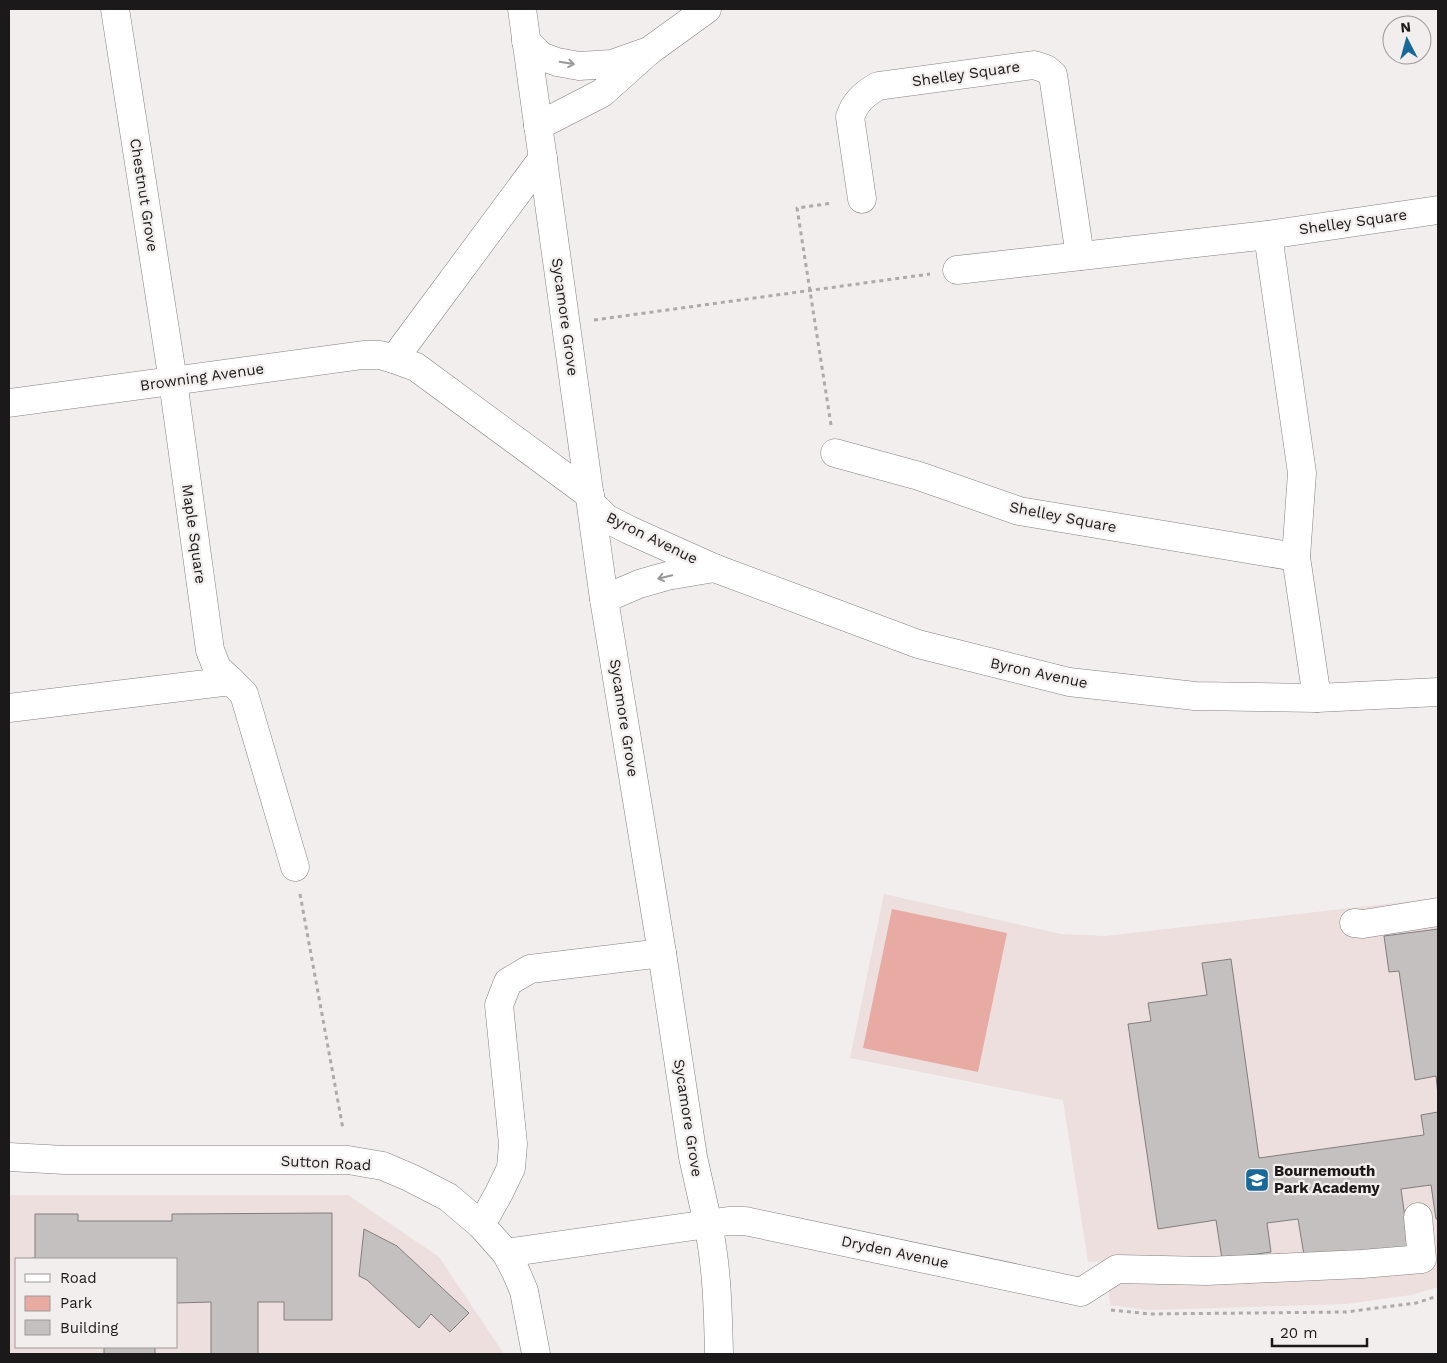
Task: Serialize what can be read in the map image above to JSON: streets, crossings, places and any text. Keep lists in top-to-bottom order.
{
  "streets": {
    "street": [
      "Shelley Square",
      "Chestnut Grove",
      "Sycamore Grove",
      "Browning Avenue",
      "Maple Square",
      "Byron Avenue",
      "Sutton Road",
      "Dryden Avenue"
    ]
  },
  "crossings": [
    ["Chestnut Grove", "Browning Avenue"],
    ["Chestnut Grove", "Maple Square"],
    ["Sycamore Grove", "Browning Avenue"],
    ["Sycamore Grove", "Byron Avenue"],
    ["Sycamore Grove", "Dryden Avenue"],
    ["Browning Avenue", "Maple Square"],
    ["Browning Avenue", "Byron Avenue"]
  ],
  "places": {
    "school or university": ["Bournemouth Park Academy"]
  },
  "legend": ["Road", "Park", "Building"],
  "scale_bar": "20 m",
  "north": "top"
}
